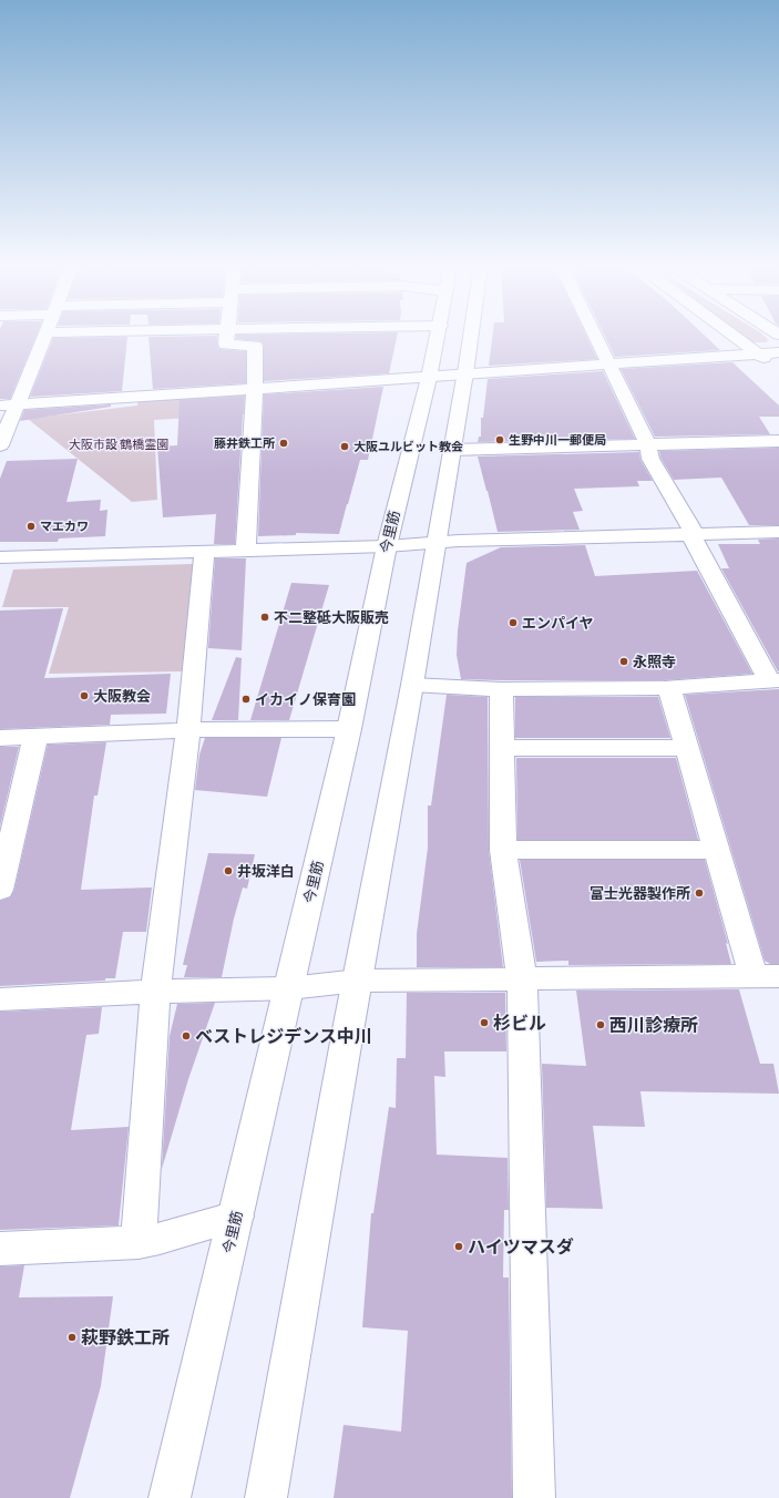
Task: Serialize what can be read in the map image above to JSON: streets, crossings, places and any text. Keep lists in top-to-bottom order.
{
  "streets": {
    "street": ["今里筋"]
  },
  "parks": ["大阪市設 鶴橋霊園"],
  "places": [
    "生野中川一郵便局",
    "藤井鉄工所",
    "大阪ユルビット教会",
    "マエカワ",
    "不二整砥大阪販売",
    "エンパイヤ",
    "永照寺",
    "大阪教会",
    "イカイノ保育園",
    "井坂洋白",
    "富士光器製作所",
    "杉ビル",
    "西川診療所",
    "ベストレジデンス中川",
    "ハイツマスダ",
    "萩野鉄工所"
  ]
}
